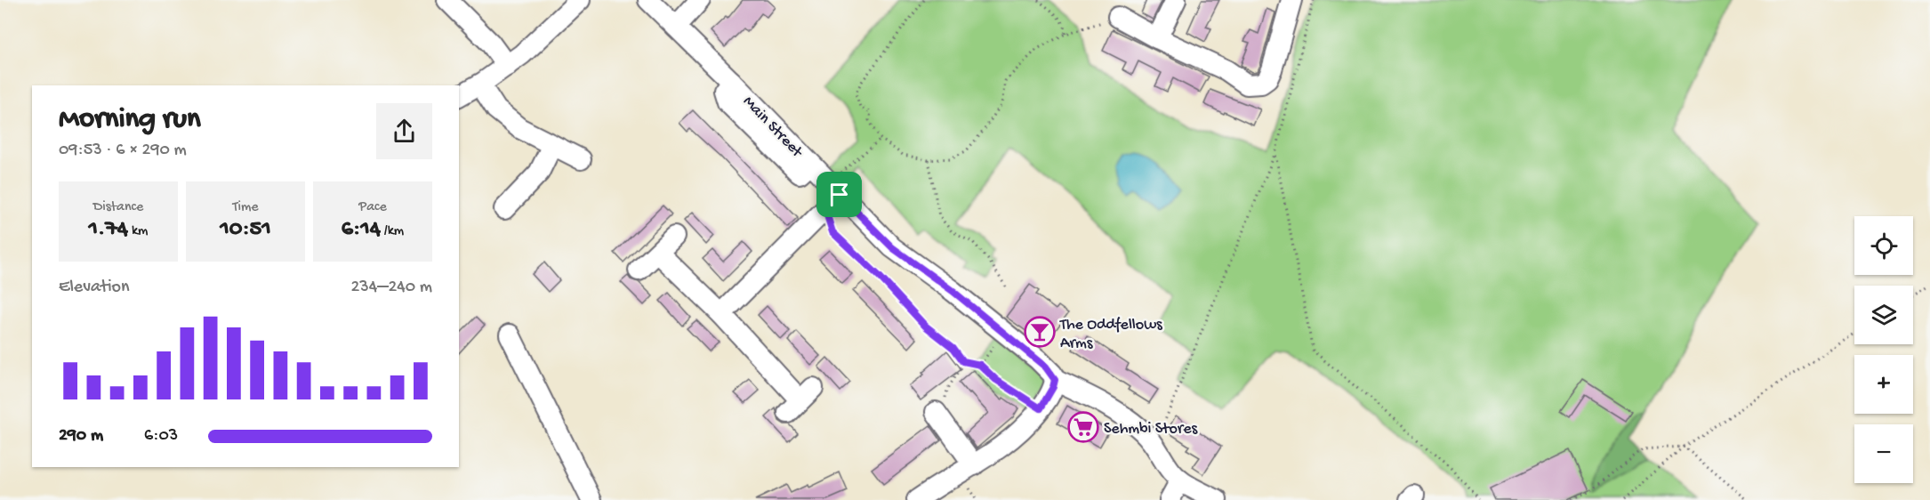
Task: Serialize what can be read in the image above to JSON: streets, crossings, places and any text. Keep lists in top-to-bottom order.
{
  "streets": {
    "street": ["Main Street"]
  },
  "places": {
    "bar": ["The Oddfellows Arms"],
    "supermarket": ["Sehmbi Stores"]
  },
  "page": {
    "heading": ["Morning run", "09:53 · 6 × 290 m"],
    "stats": [
      ["Distance", "1.74 km"],
      ["Time", "10:51"],
      ["Pace", "6:14 /km"]
    ],
    "map_buttons": ["+", "−"],
    "chart": ["Elevation", "234–240 m"],
    "list": [
      {
        "name": "290 m",
        "note": "6:03"
      }
    ]
  }
}
